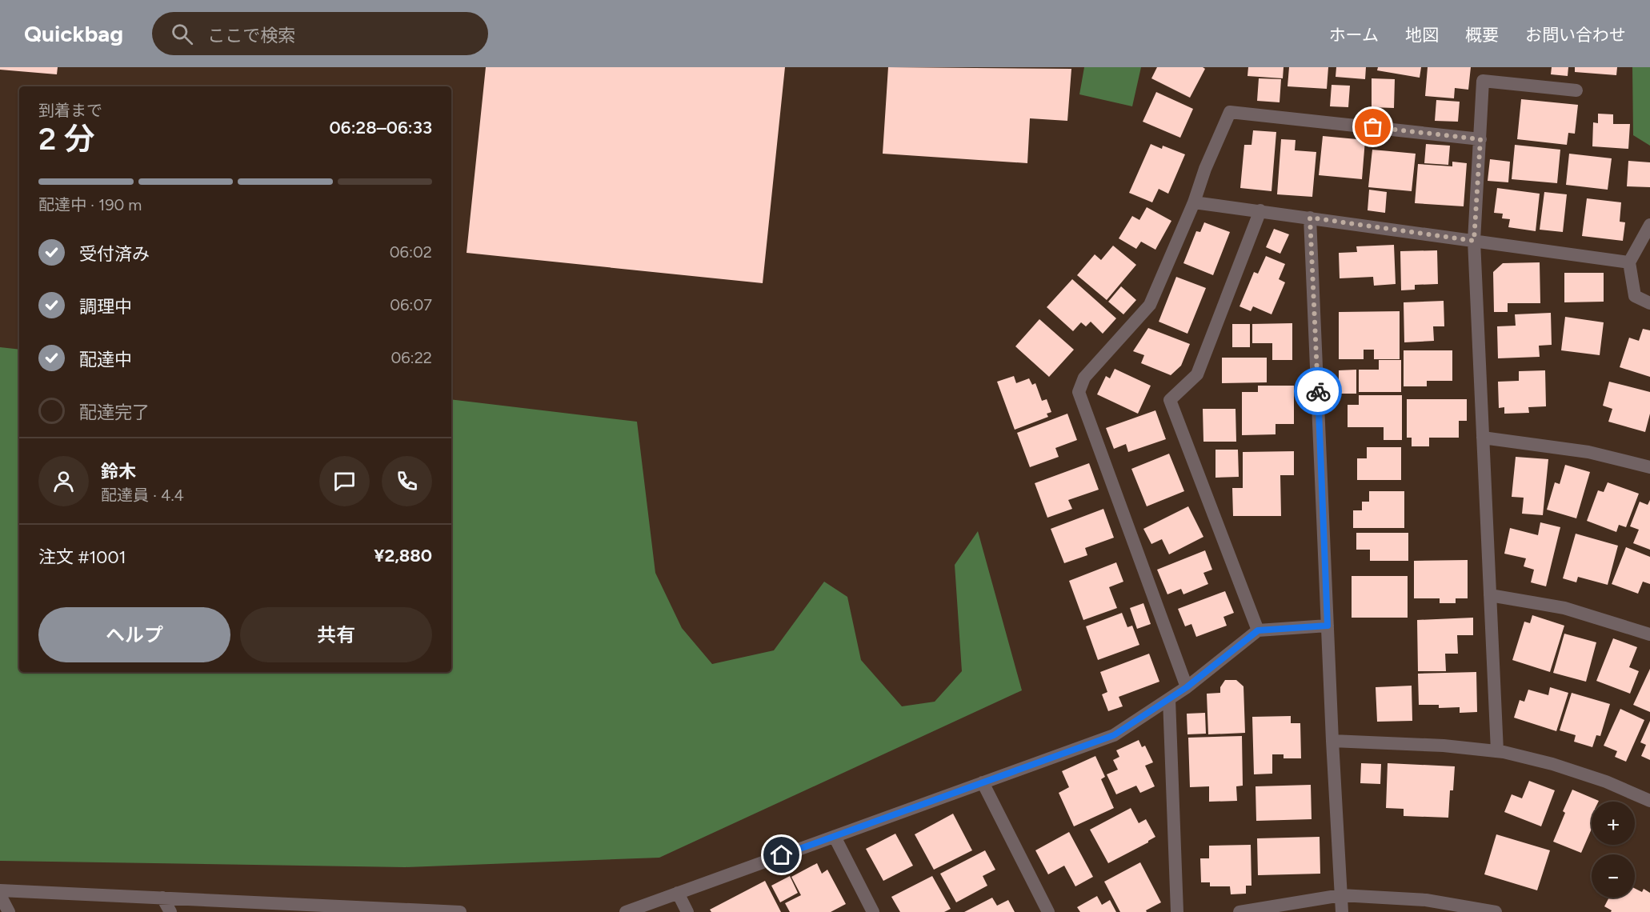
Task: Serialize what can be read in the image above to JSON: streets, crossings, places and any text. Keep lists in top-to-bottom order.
{
  "page": {
    "header": "Quickbag",
    "search": "ここで検索",
    "nav": [
      "ホーム",
      "地図",
      "概要",
      "お問い合わせ"
    ],
    "heading": ["2 分", "到着まで", "06:28–06:33"],
    "panel": [
      "鈴木",
      "配達員 · 4.4",
      "注文 #1001",
      "¥2,880"
    ],
    "bar": "配達中 · 190 m",
    "list": [
      ["受付済み", "06:02"],
      ["調理中", "06:07"],
      ["配達中", "06:22"],
      "配達完了"
    ],
    "buttons": ["ヘルプ", "共有"],
    "map_buttons": ["+", "−"]
  }
}
